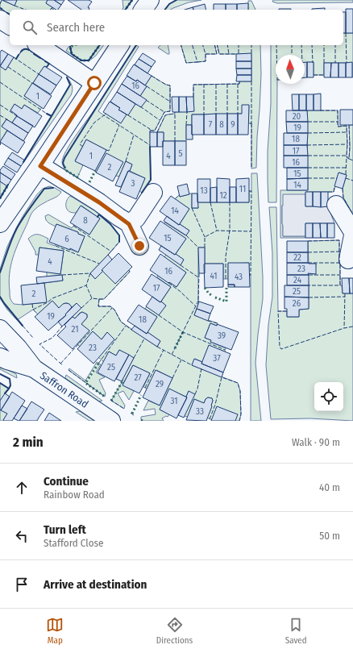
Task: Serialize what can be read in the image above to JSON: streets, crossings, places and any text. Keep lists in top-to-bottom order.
{
  "streets": {
    "street": ["Saffron Road"]
  },
  "house_numbers": [
    "16",
    "1",
    "20",
    "7",
    "8",
    "9",
    "19",
    "18",
    "17",
    "5",
    "1",
    "4",
    "16",
    "2",
    "15",
    "3",
    "14",
    "11",
    "13",
    "12",
    "14",
    "8",
    "15",
    "6",
    "22",
    "4",
    "23",
    "16",
    "41",
    "43",
    "24",
    "17",
    "25",
    "2",
    "26",
    "19",
    "18",
    "21",
    "39",
    "23",
    "37",
    "25",
    "27",
    "29",
    "31",
    "33"
  ],
  "north": "top",
  "page": {
    "search": "Search here",
    "heading": ["2 min", "Walk · 90 m"],
    "list": [
      ["Continue", "Rainbow Road", "40 m"],
      ["Turn left", "Stafford Close", "50 m"],
      "Arrive at destination"
    ],
    "nav": ["Map", "Directions", "Saved"]
  }
}
